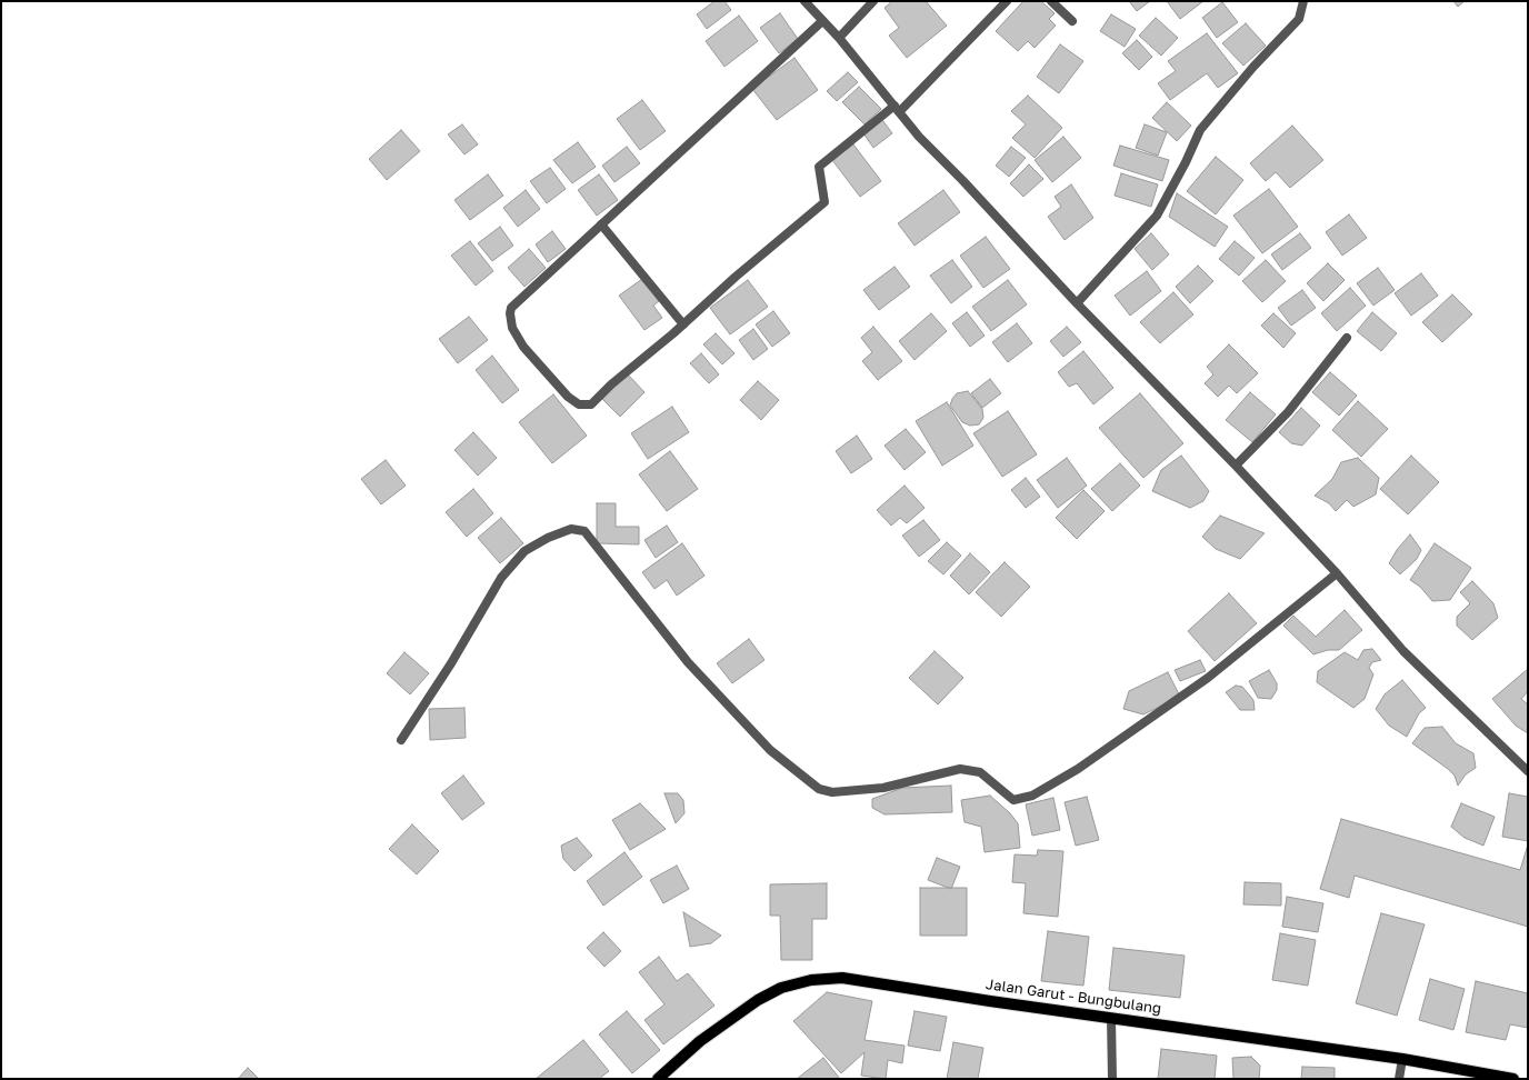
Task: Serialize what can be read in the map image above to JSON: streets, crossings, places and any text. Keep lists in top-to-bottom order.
{
  "streets": {
    "main road": ["Jalan Garut - Bungbulang"]
  }
}
